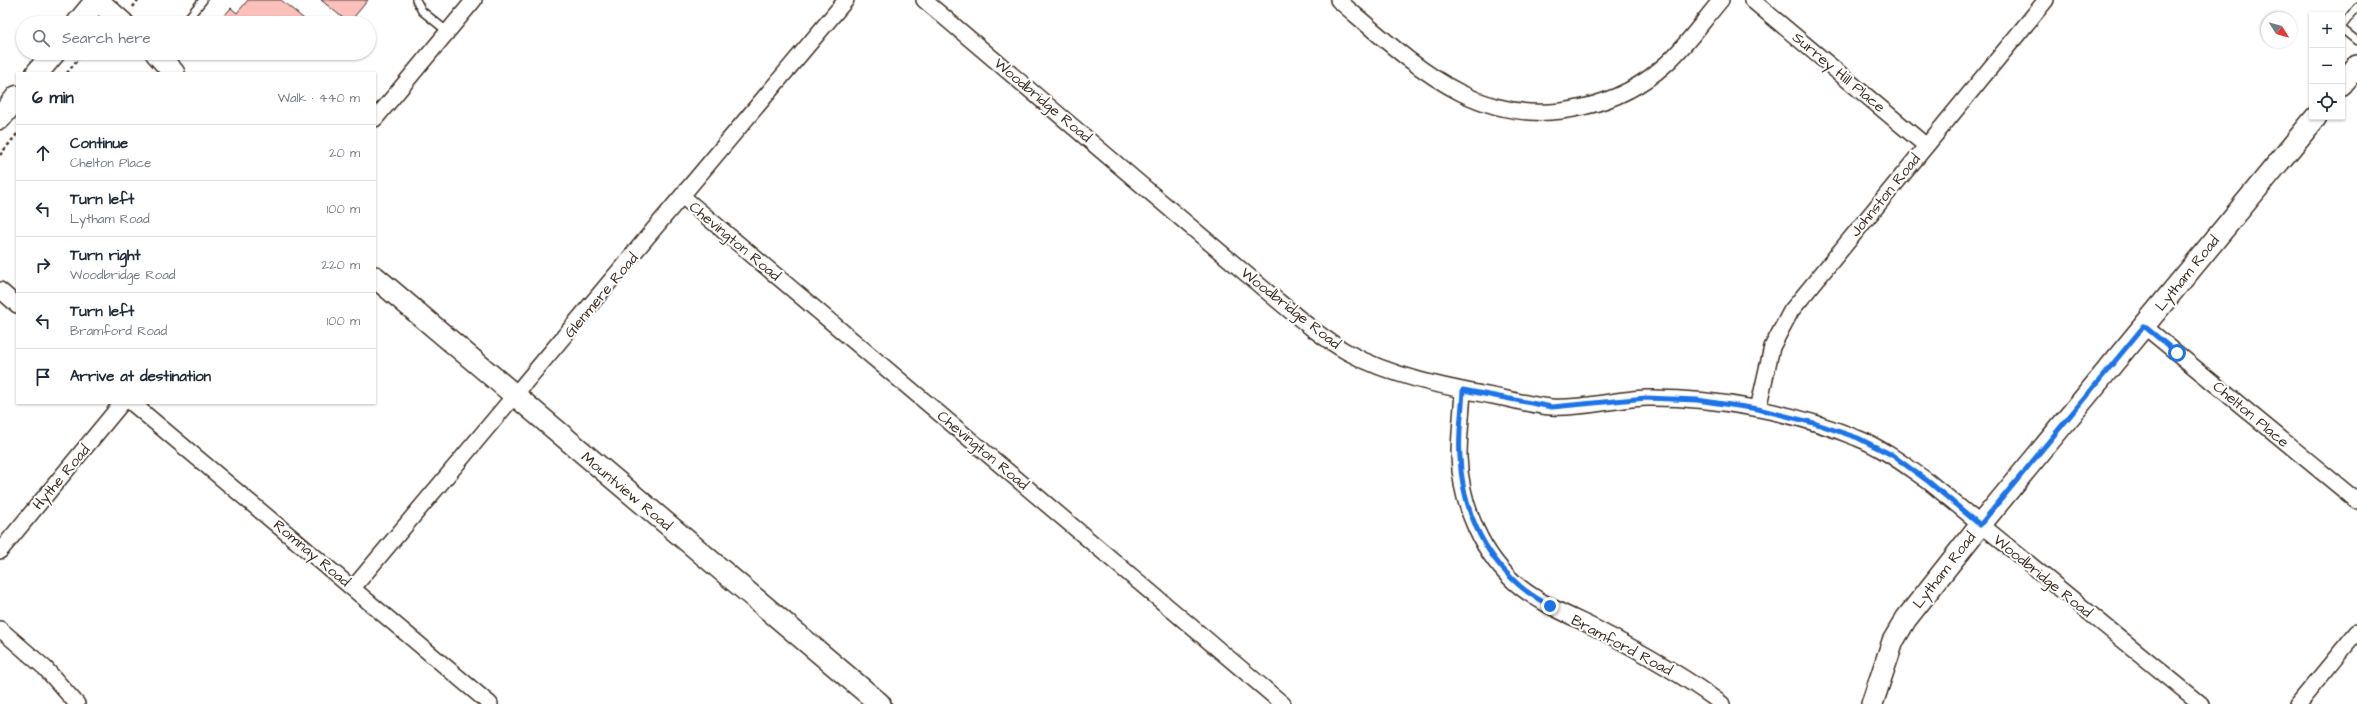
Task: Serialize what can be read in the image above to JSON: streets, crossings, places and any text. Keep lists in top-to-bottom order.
{
  "streets": {
    "street": [
      "Surrey Hill Place",
      "Woodbridge Road",
      "Johnston Road",
      "Chevington Road",
      "Lytham Road",
      "Glenmere Road",
      "Chelton Place",
      "Hythe Road",
      "Mountview Road",
      "Romnay Road",
      "Bramford Road"
    ]
  },
  "crossings": [
    ["Surrey Hill Place", "Johnston Road"],
    ["Woodbridge Road", "Johnston Road"],
    ["Woodbridge Road", "Lytham Road"],
    ["Woodbridge Road", "Bramford Road"],
    ["Chevington Road", "Glenmere Road"],
    ["Lytham Road", "Chelton Place"],
    ["Glenmere Road", "Mountview Road"],
    ["Glenmere Road", "Romnay Road"]
  ],
  "north": "bottom right",
  "page": {
    "map_buttons": ["+", "−"],
    "search": "Search here",
    "heading": ["6 min", "Walk · 440 m"],
    "list": [
      ["Continue", "Chelton Place", "20 m"],
      ["Turn left", "Lytham Road", "100 m"],
      ["Turn right", "Woodbridge Road", "220 m"],
      ["Turn left", "Bramford Road", "100 m"],
      "Arrive at destination"
    ]
  }
}
